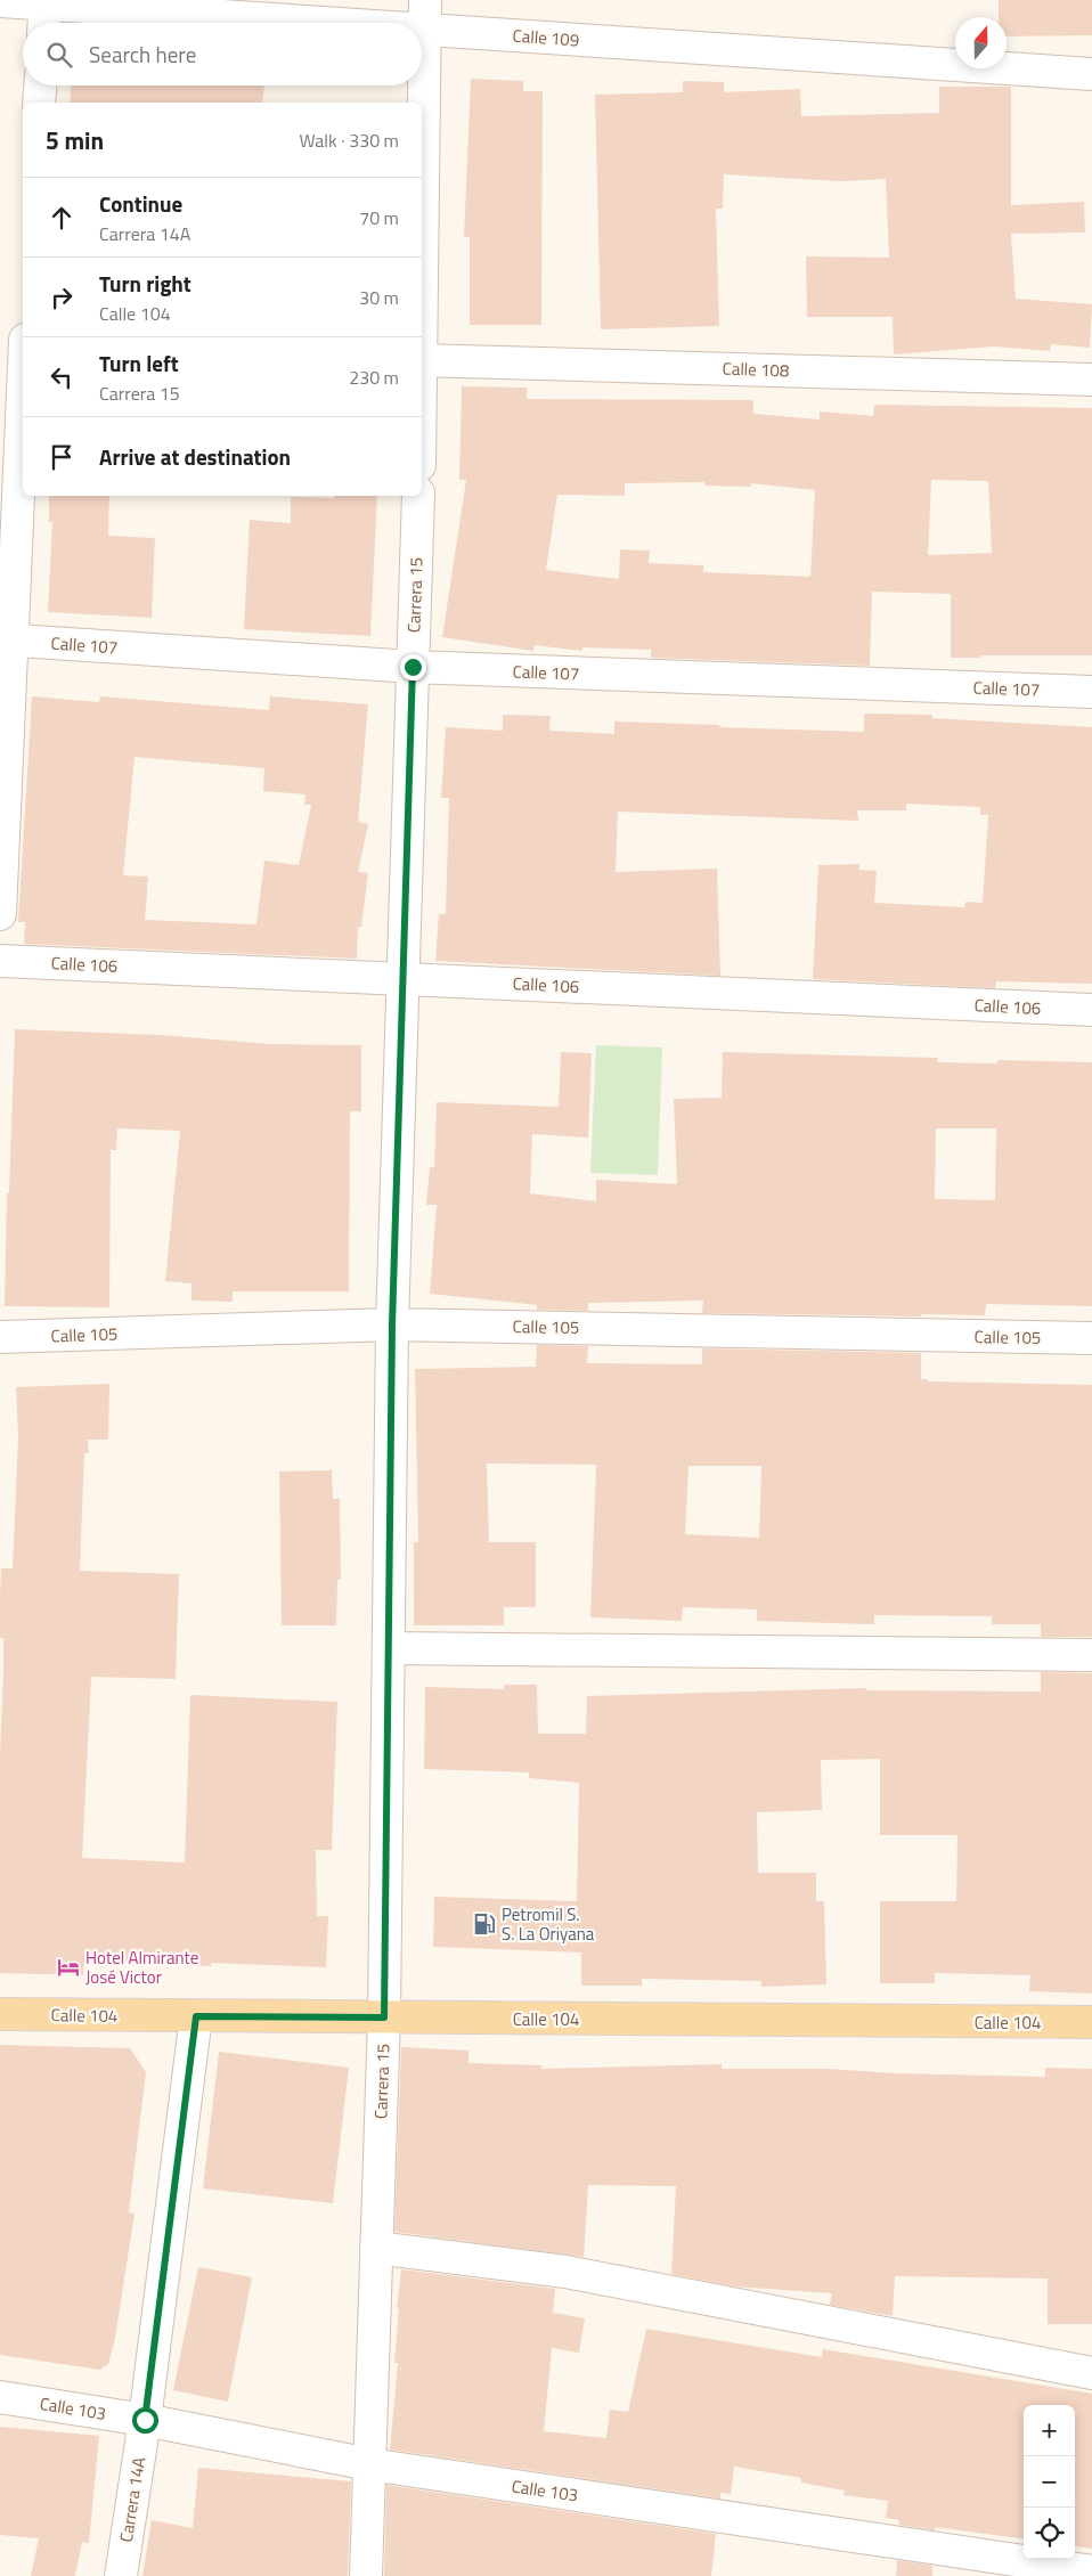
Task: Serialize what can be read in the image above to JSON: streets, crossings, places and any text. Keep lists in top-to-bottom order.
{
  "streets": {
    "main road": ["Calle 104"],
    "street": [
      "Calle 109",
      "Calle 108",
      "Carrera 15",
      "Calle 107",
      "Calle 106",
      "Calle 105",
      "Calle 103",
      "Carrera 14A"
    ]
  },
  "crossings": [
    ["Carrera 15", "Calle 107"],
    ["Carrera 15", "Calle 106"],
    ["Carrera 15", "Calle 105"],
    ["Carrera 15", "Calle 104"],
    ["Carrera 15", "Calle 103"],
    ["Calle 104", "Carrera 14A"],
    ["Calle 103", "Carrera 14A"]
  ],
  "places": {
    "fuel station": ["Petromil S. S. La Oriyana"],
    "hotel": ["Hotel Almirante José Victor"]
  },
  "north": "top",
  "page": {
    "search": "Search here",
    "heading": ["5 min", "Walk · 330 m"],
    "list": [
      ["Continue", "Carrera 14A", "70 m"],
      ["Turn right", "Calle 104", "30 m"],
      ["Turn left", "Carrera 15", "230 m"],
      "Arrive at destination"
    ],
    "map_buttons": ["+", "−"]
  }
}
